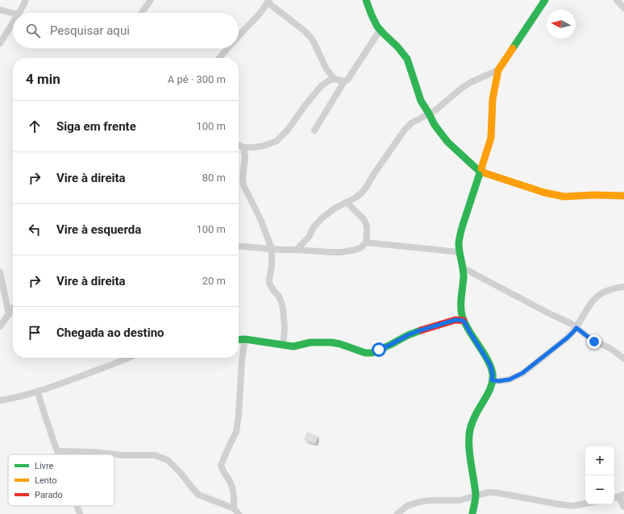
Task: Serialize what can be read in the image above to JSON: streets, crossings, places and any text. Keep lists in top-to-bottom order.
{
  "legend": ["Livre", "Lento", "Parado"],
  "north": "left",
  "page": {
    "search": "Pesquisar aqui",
    "heading": ["4 min", "A pé · 300 m"],
    "list": [
      ["Siga em frente", "100 m"],
      ["Vire à direita", "80 m"],
      ["Vire à esquerda", "100 m"],
      ["Vire à direita", "20 m"],
      "Chegada ao destino"
    ],
    "map_buttons": ["+", "−"]
  }
}
